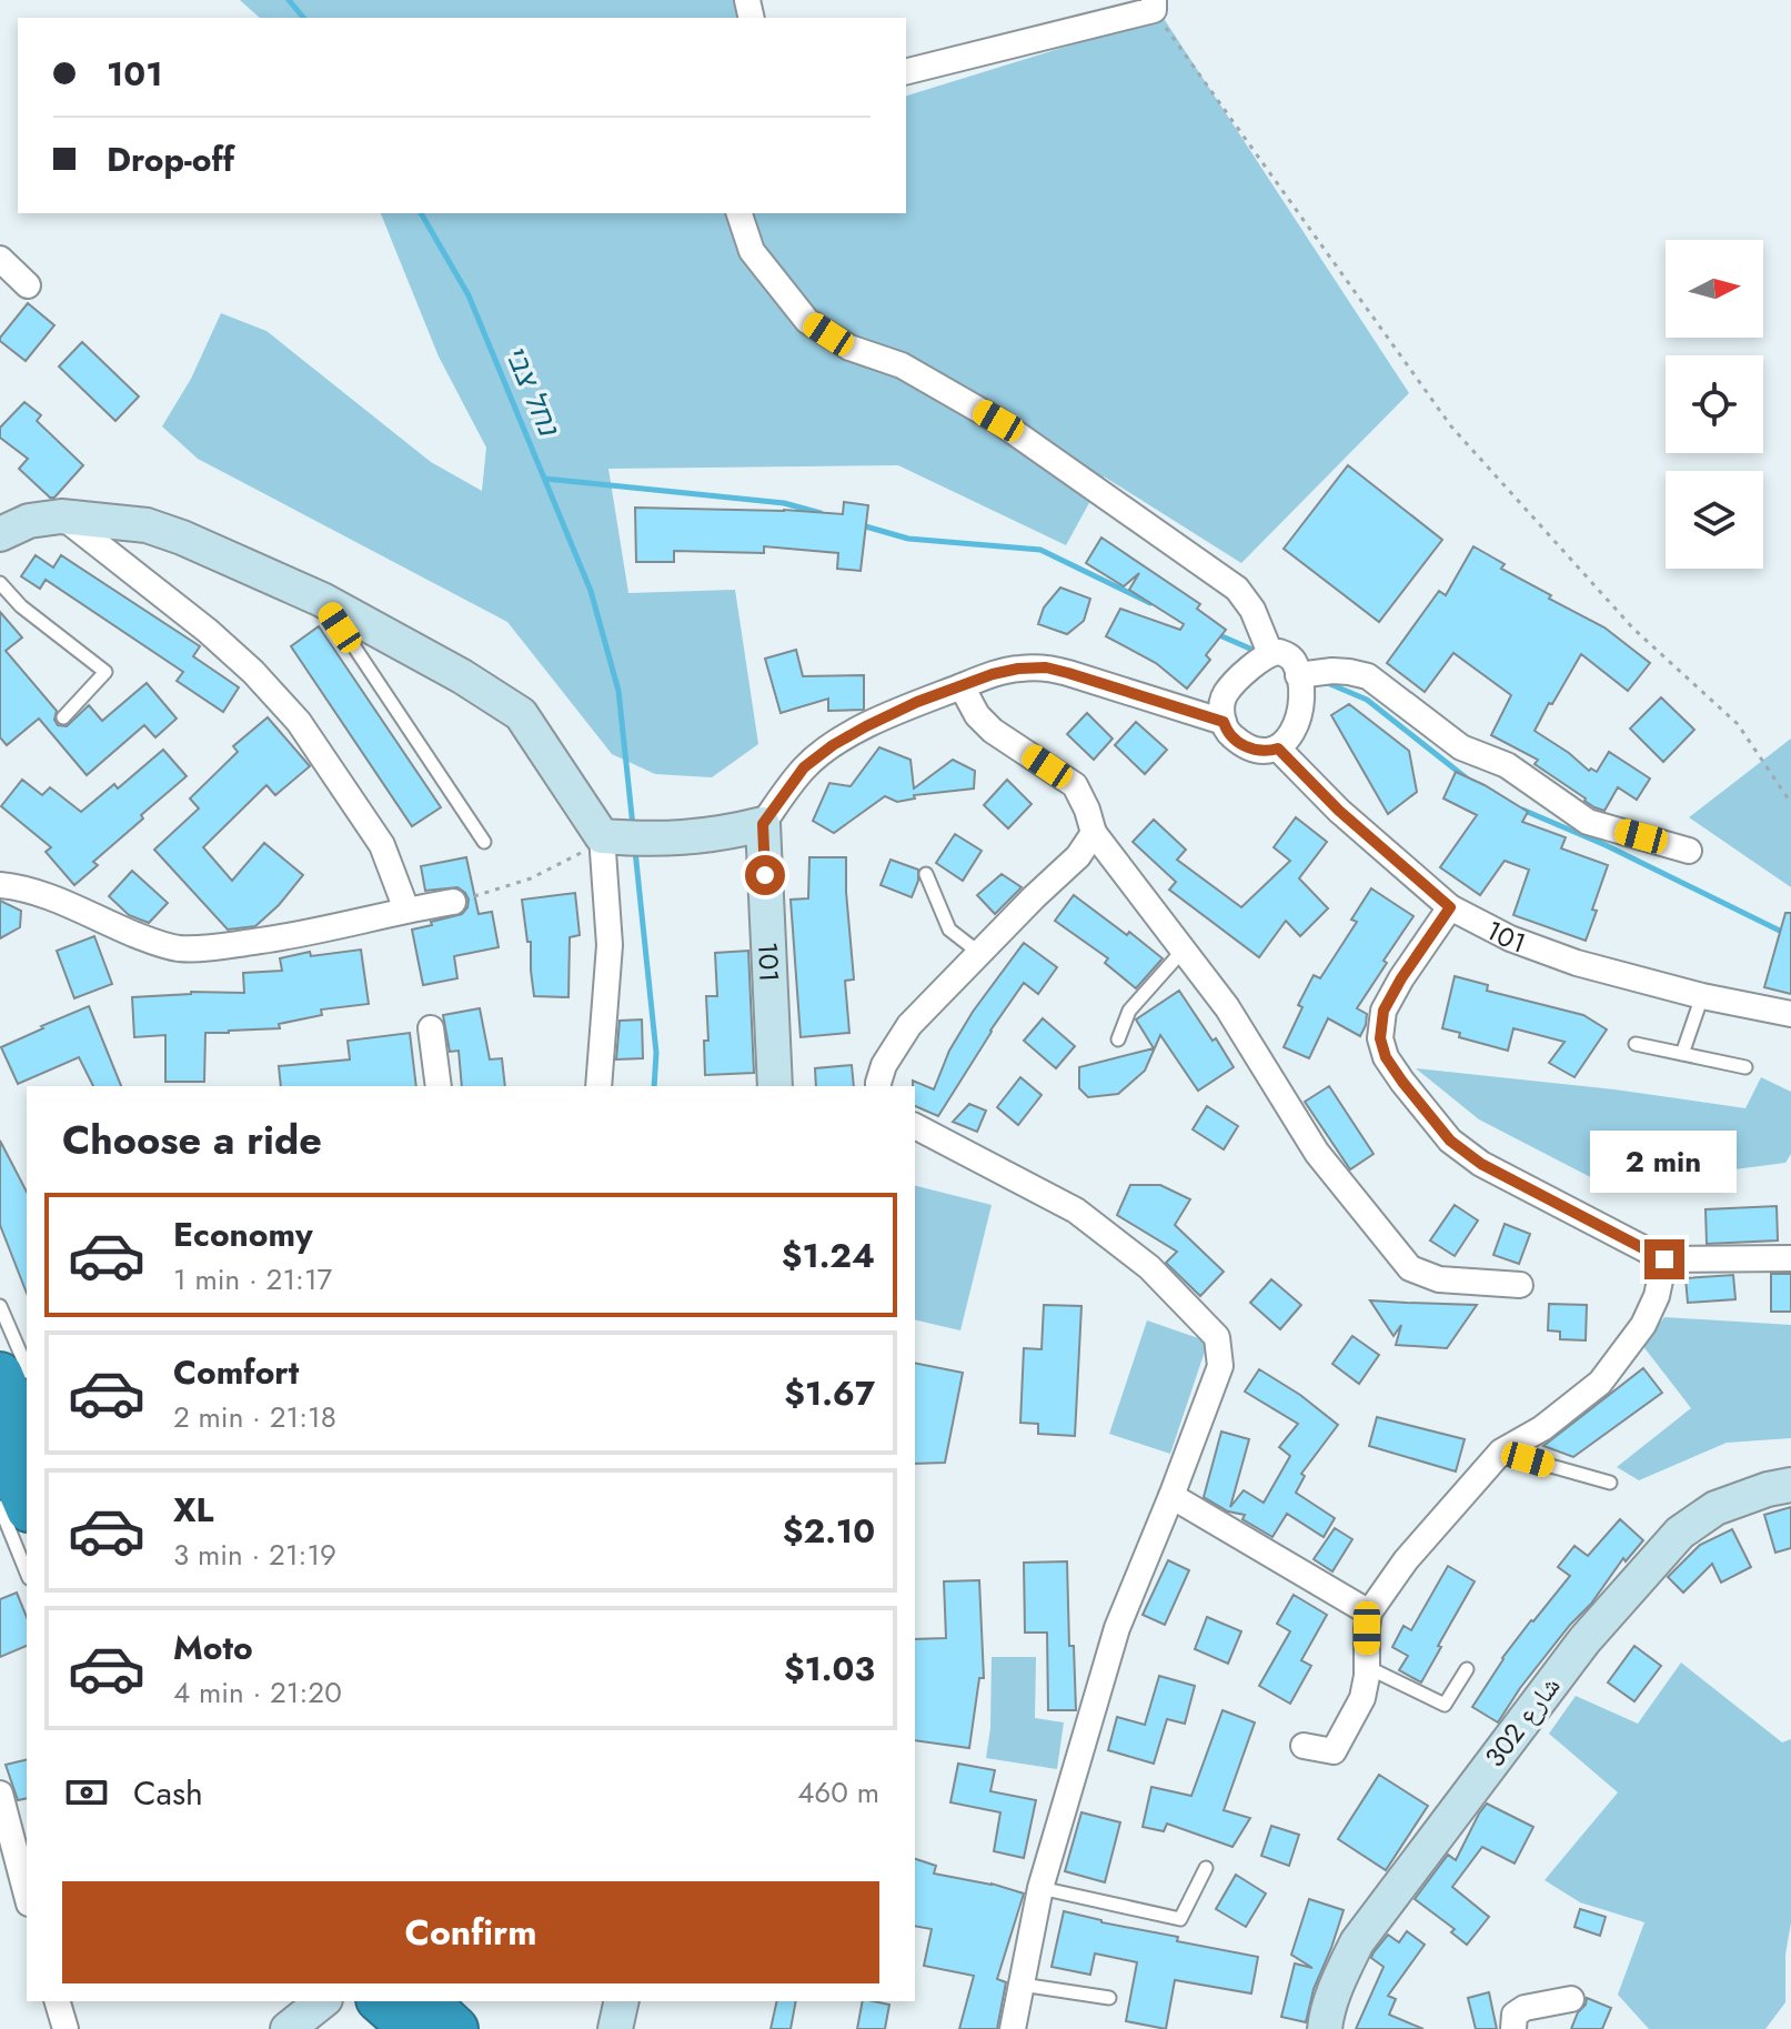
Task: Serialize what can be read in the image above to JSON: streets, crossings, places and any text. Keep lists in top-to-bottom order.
{
  "streets": {
    "street": ["101", "شارع 302"]
  },
  "water": ["נחל צבי"],
  "north": "right",
  "page": {
    "banner": ["101", "Drop-off"],
    "heading": "Choose a ride",
    "bubble": "2 min",
    "list": [
      {
        "name": "Economy",
        "note": "1 min · 21:17",
        "value": "$1.24"
      },
      {
        "name": "Comfort",
        "note": "2 min · 21:18",
        "value": "$1.67"
      },
      {
        "name": "XL",
        "note": "3 min · 21:19",
        "value": "$2.10"
      },
      {
        "name": "Moto",
        "note": "4 min · 21:20",
        "value": "$1.03"
      }
    ],
    "pay": ["Cash", "460 m"],
    "buttons": "Confirm"
  }
}
